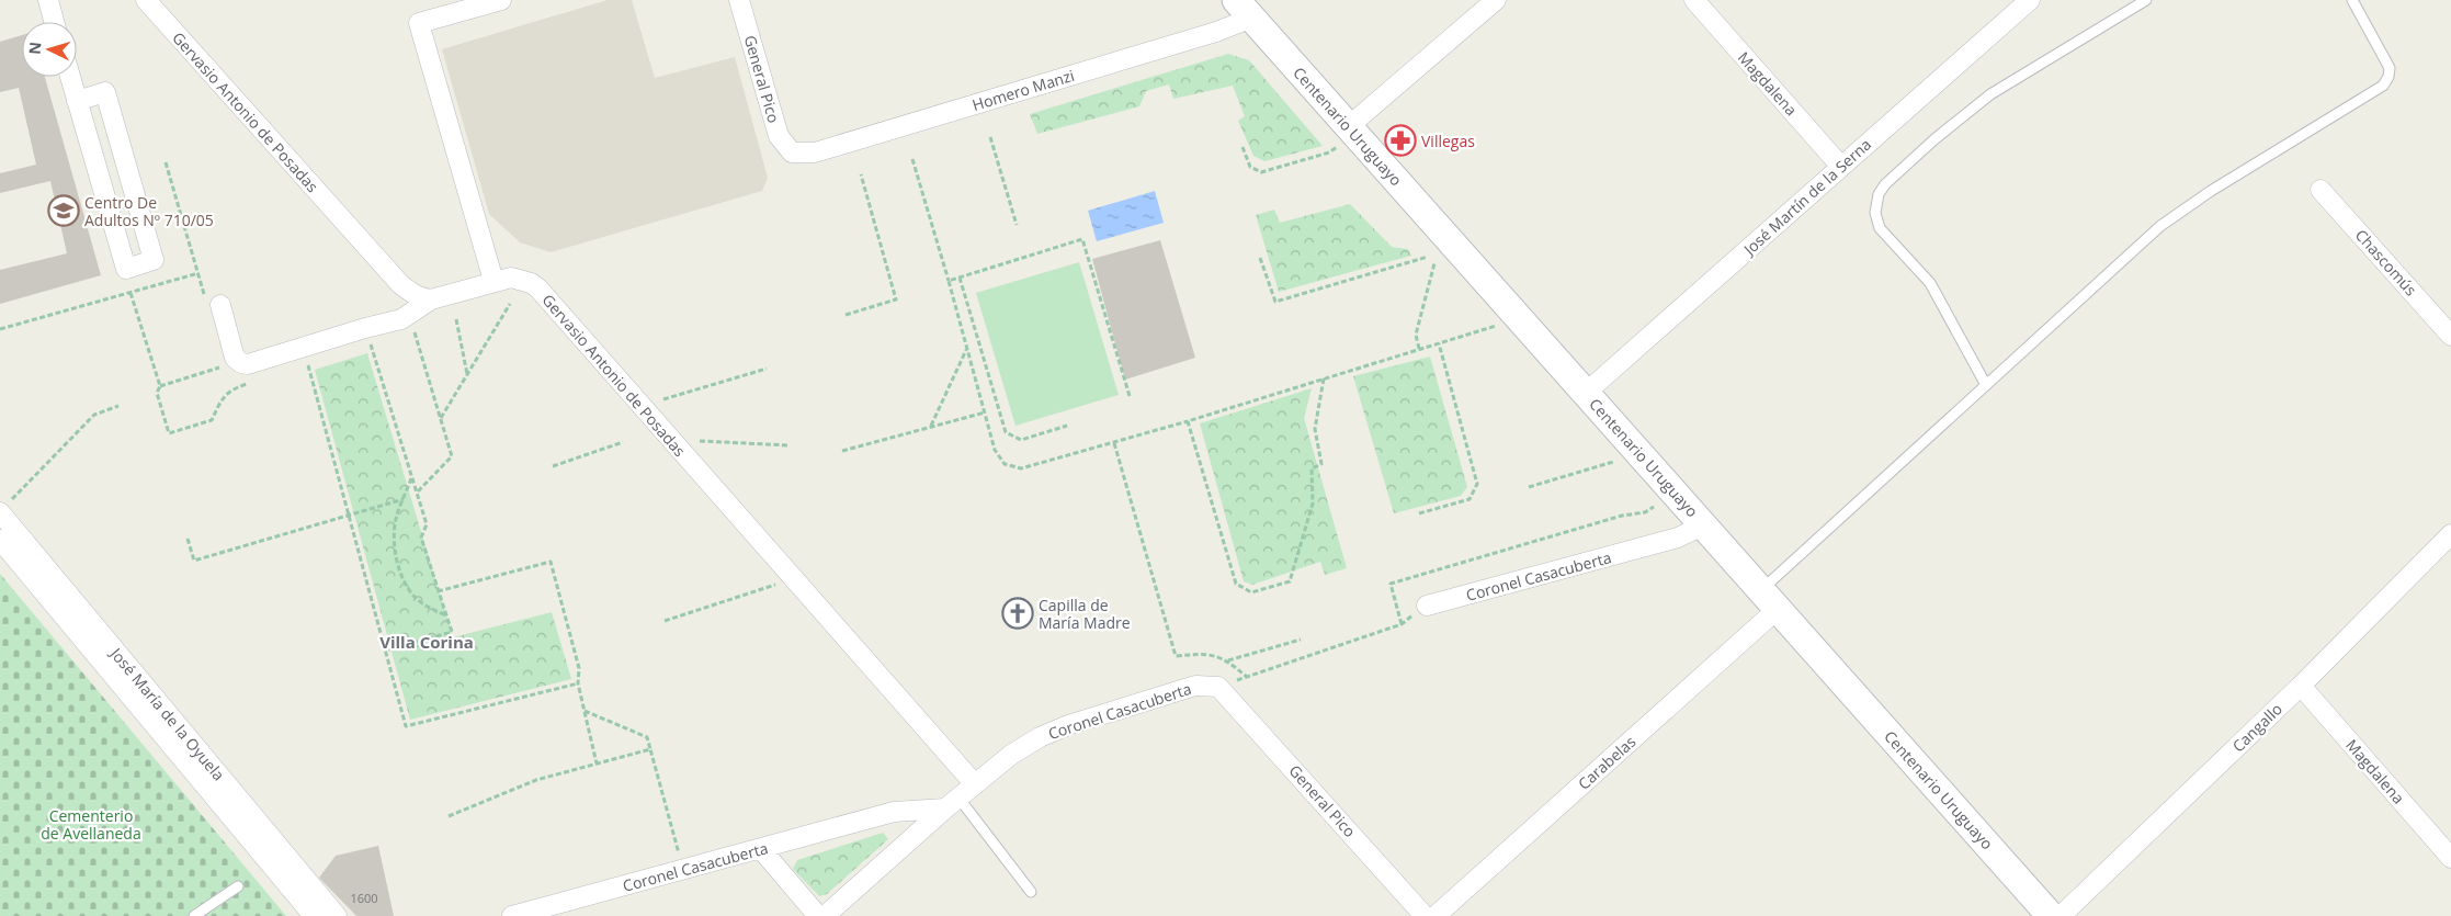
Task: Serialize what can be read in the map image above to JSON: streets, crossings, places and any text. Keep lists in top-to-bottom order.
{
  "streets": {
    "main road": ["Centenario Uruguayo"],
    "street": [
      "General Pico",
      "Magdalena",
      "Homero Manzi",
      "Gervasio Antonio de Posadas",
      "José Martín de la Serna",
      "Chascomús",
      "Coronel Casacuberta",
      "José María de la Oyuela",
      "Cangallo",
      "Carabelas"
    ]
  },
  "crossings": [
    ["General Pico", "Homero Manzi"],
    ["General Pico", "Coronel Casacuberta"],
    ["Magdalena", "José Martín de la Serna"],
    ["Magdalena", "Cangallo"],
    ["Homero Manzi", "Centenario Uruguayo"],
    ["Gervasio Antonio de Posadas", "Coronel Casacuberta"],
    ["Centenario Uruguayo", "José Martín de la Serna"],
    ["Centenario Uruguayo", "Coronel Casacuberta"],
    ["Centenario Uruguayo", "Carabelas"]
  ],
  "districts": ["Villa Corina"],
  "parks": ["Cementerio de Avellaneda"],
  "places": {
    "pharmacy": ["Villegas"],
    "school or university": ["Centro De Adultos Nº 710/05"],
    "church": ["Capilla de María Madre"]
  },
  "house_numbers": ["1600"],
  "north": "left"
}
